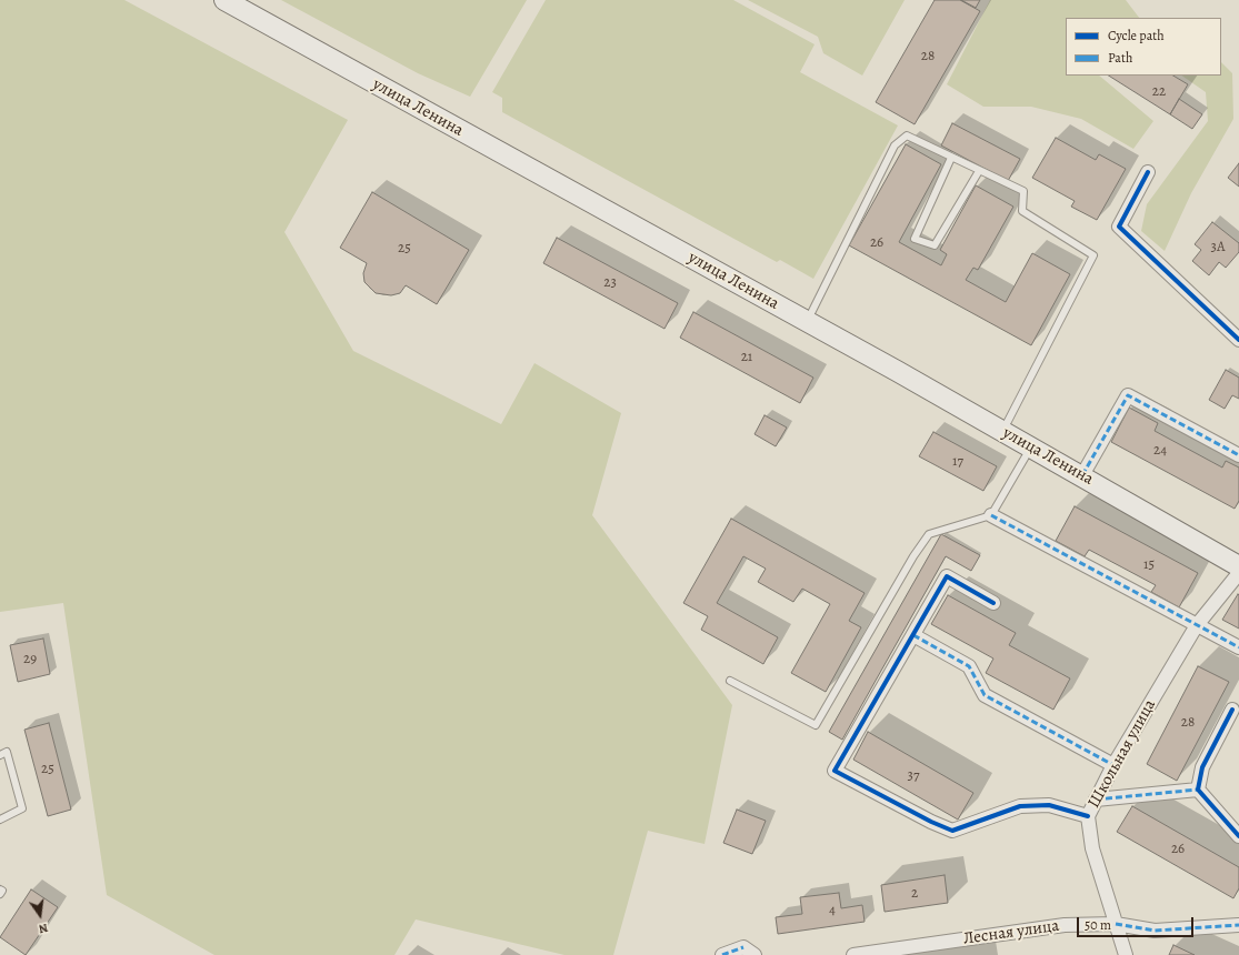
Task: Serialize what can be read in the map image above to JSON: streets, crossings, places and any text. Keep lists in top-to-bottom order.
{
  "streets": {
    "main road": ["улица Ленина"],
    "street": ["Школьная улица", "Лесная улица"]
  },
  "crossings": [
    ["Школьная улица", "Лесная улица"]
  ],
  "house_numbers": [
    "28",
    "22",
    "26",
    "3А",
    "25",
    "23",
    "21",
    "24",
    "17",
    "15",
    "29",
    "28",
    "25",
    "37",
    "26",
    "2",
    "4"
  ],
  "legend": ["Cycle path", "Path"],
  "scale_bar": "50 m",
  "north": "bottom"
}
